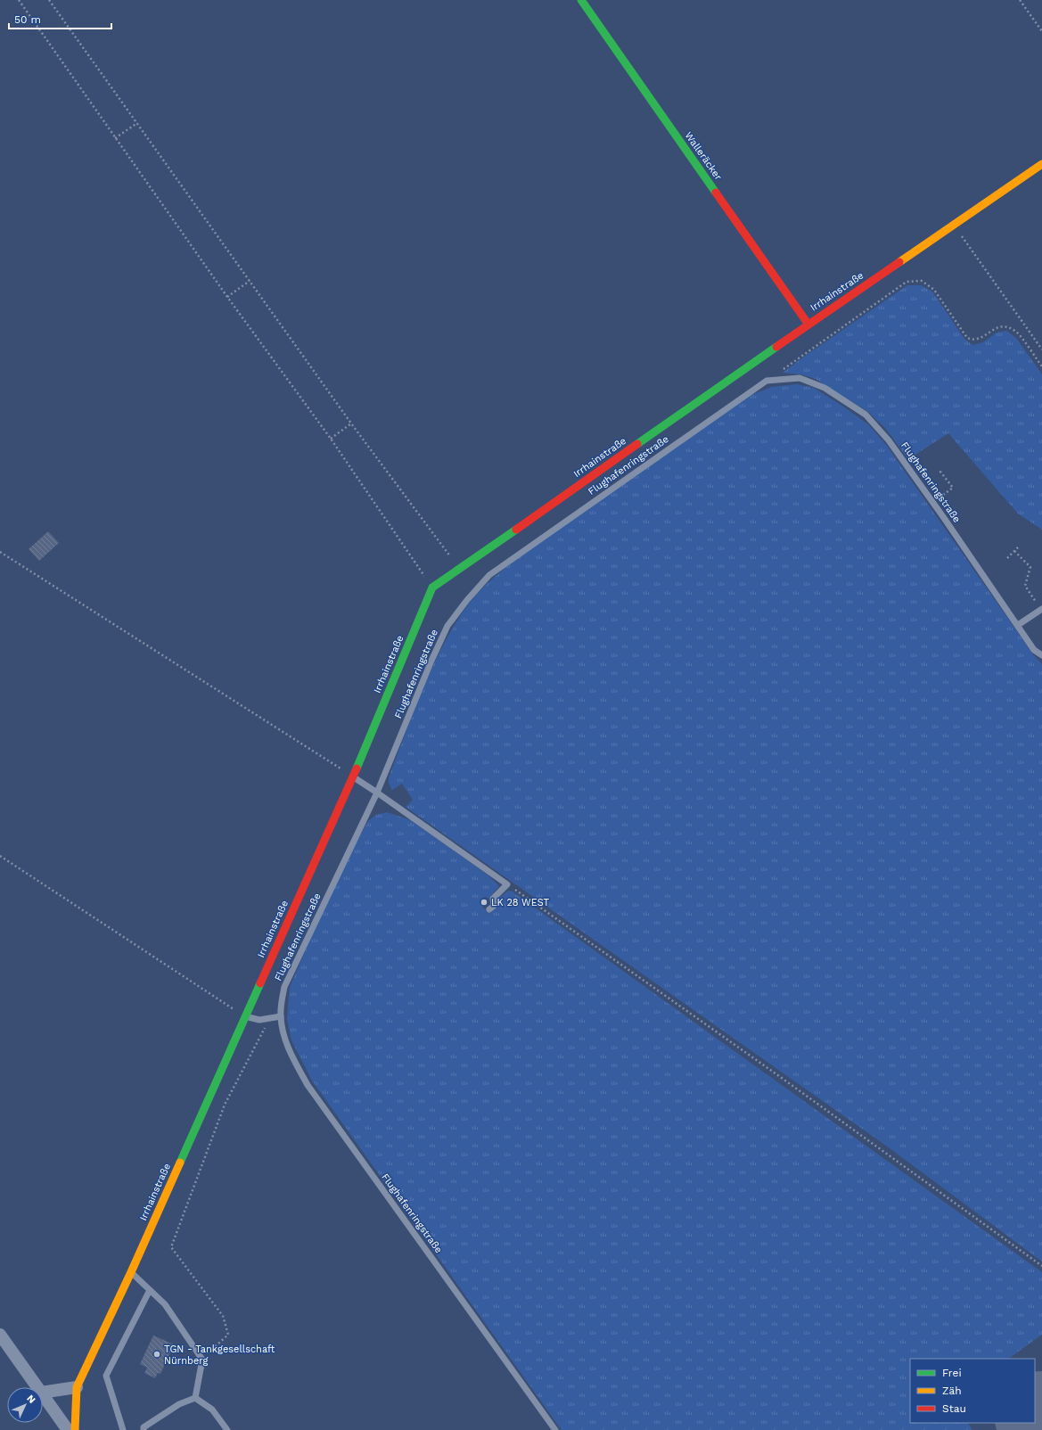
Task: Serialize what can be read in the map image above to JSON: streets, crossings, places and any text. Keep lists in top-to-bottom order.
{
  "streets": {
    "street": ["Walleräcker", "Irrhainstraße"],
    "lane": ["Flughafenringstraße"]
  },
  "crossings": [
    ["Walleräcker", "Irrhainstraße"]
  ],
  "places": ["LK 28 WEST", "TGN - Tankgesellschaft Nürnberg"],
  "legend": ["Frei", "Zäh", "Stau"],
  "scale_bar": "50 m",
  "north": "top right"
}
